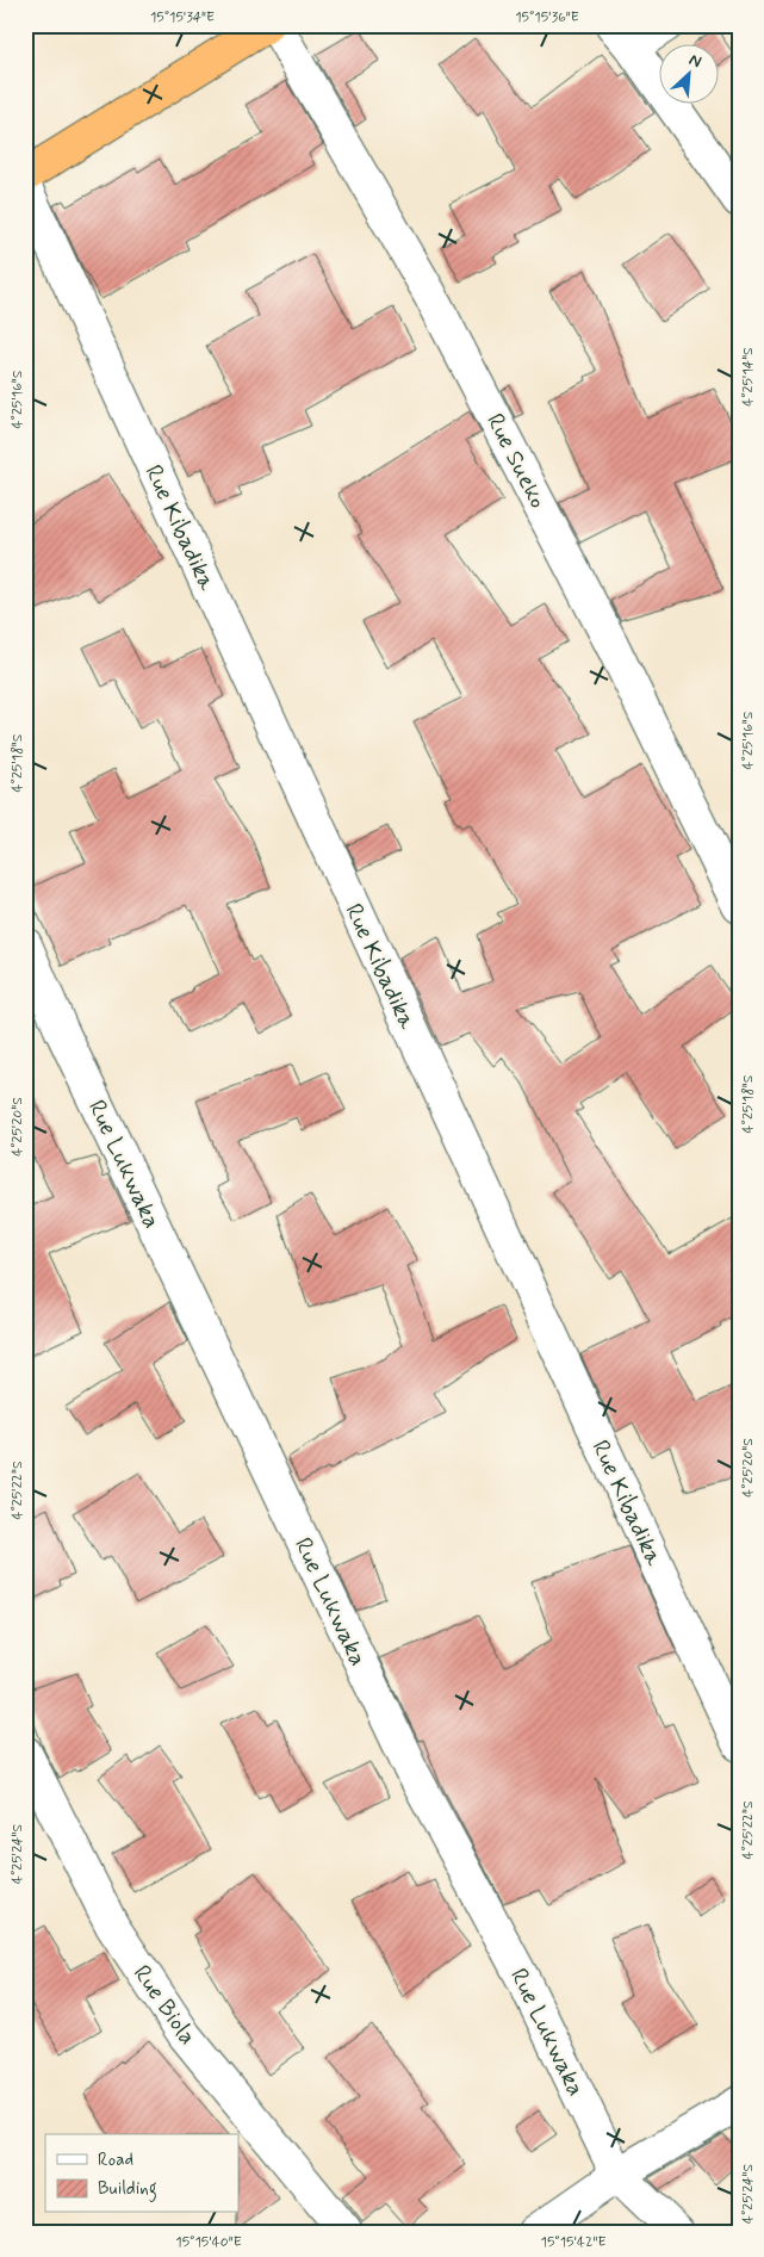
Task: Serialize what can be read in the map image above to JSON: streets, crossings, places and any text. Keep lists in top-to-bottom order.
{
  "streets": {
    "street": [
      "Rue Sueko",
      "Rue Kibadika",
      "Rue Lukwaka",
      "Rue Biola"
    ]
  },
  "legend": ["Road", "Building"],
  "north": "top right",
  "coordinates": [
    "15°15'34\"E",
    "15°15'36\"E",
    "4°25'14\"S",
    "4°25'16\"S",
    "4°25'18\"S",
    "4°25'20\"S",
    "4°25'22\"S",
    "4°25'24\"S",
    "15°15'40\"E",
    "15°15'42\"E"
  ]
}
